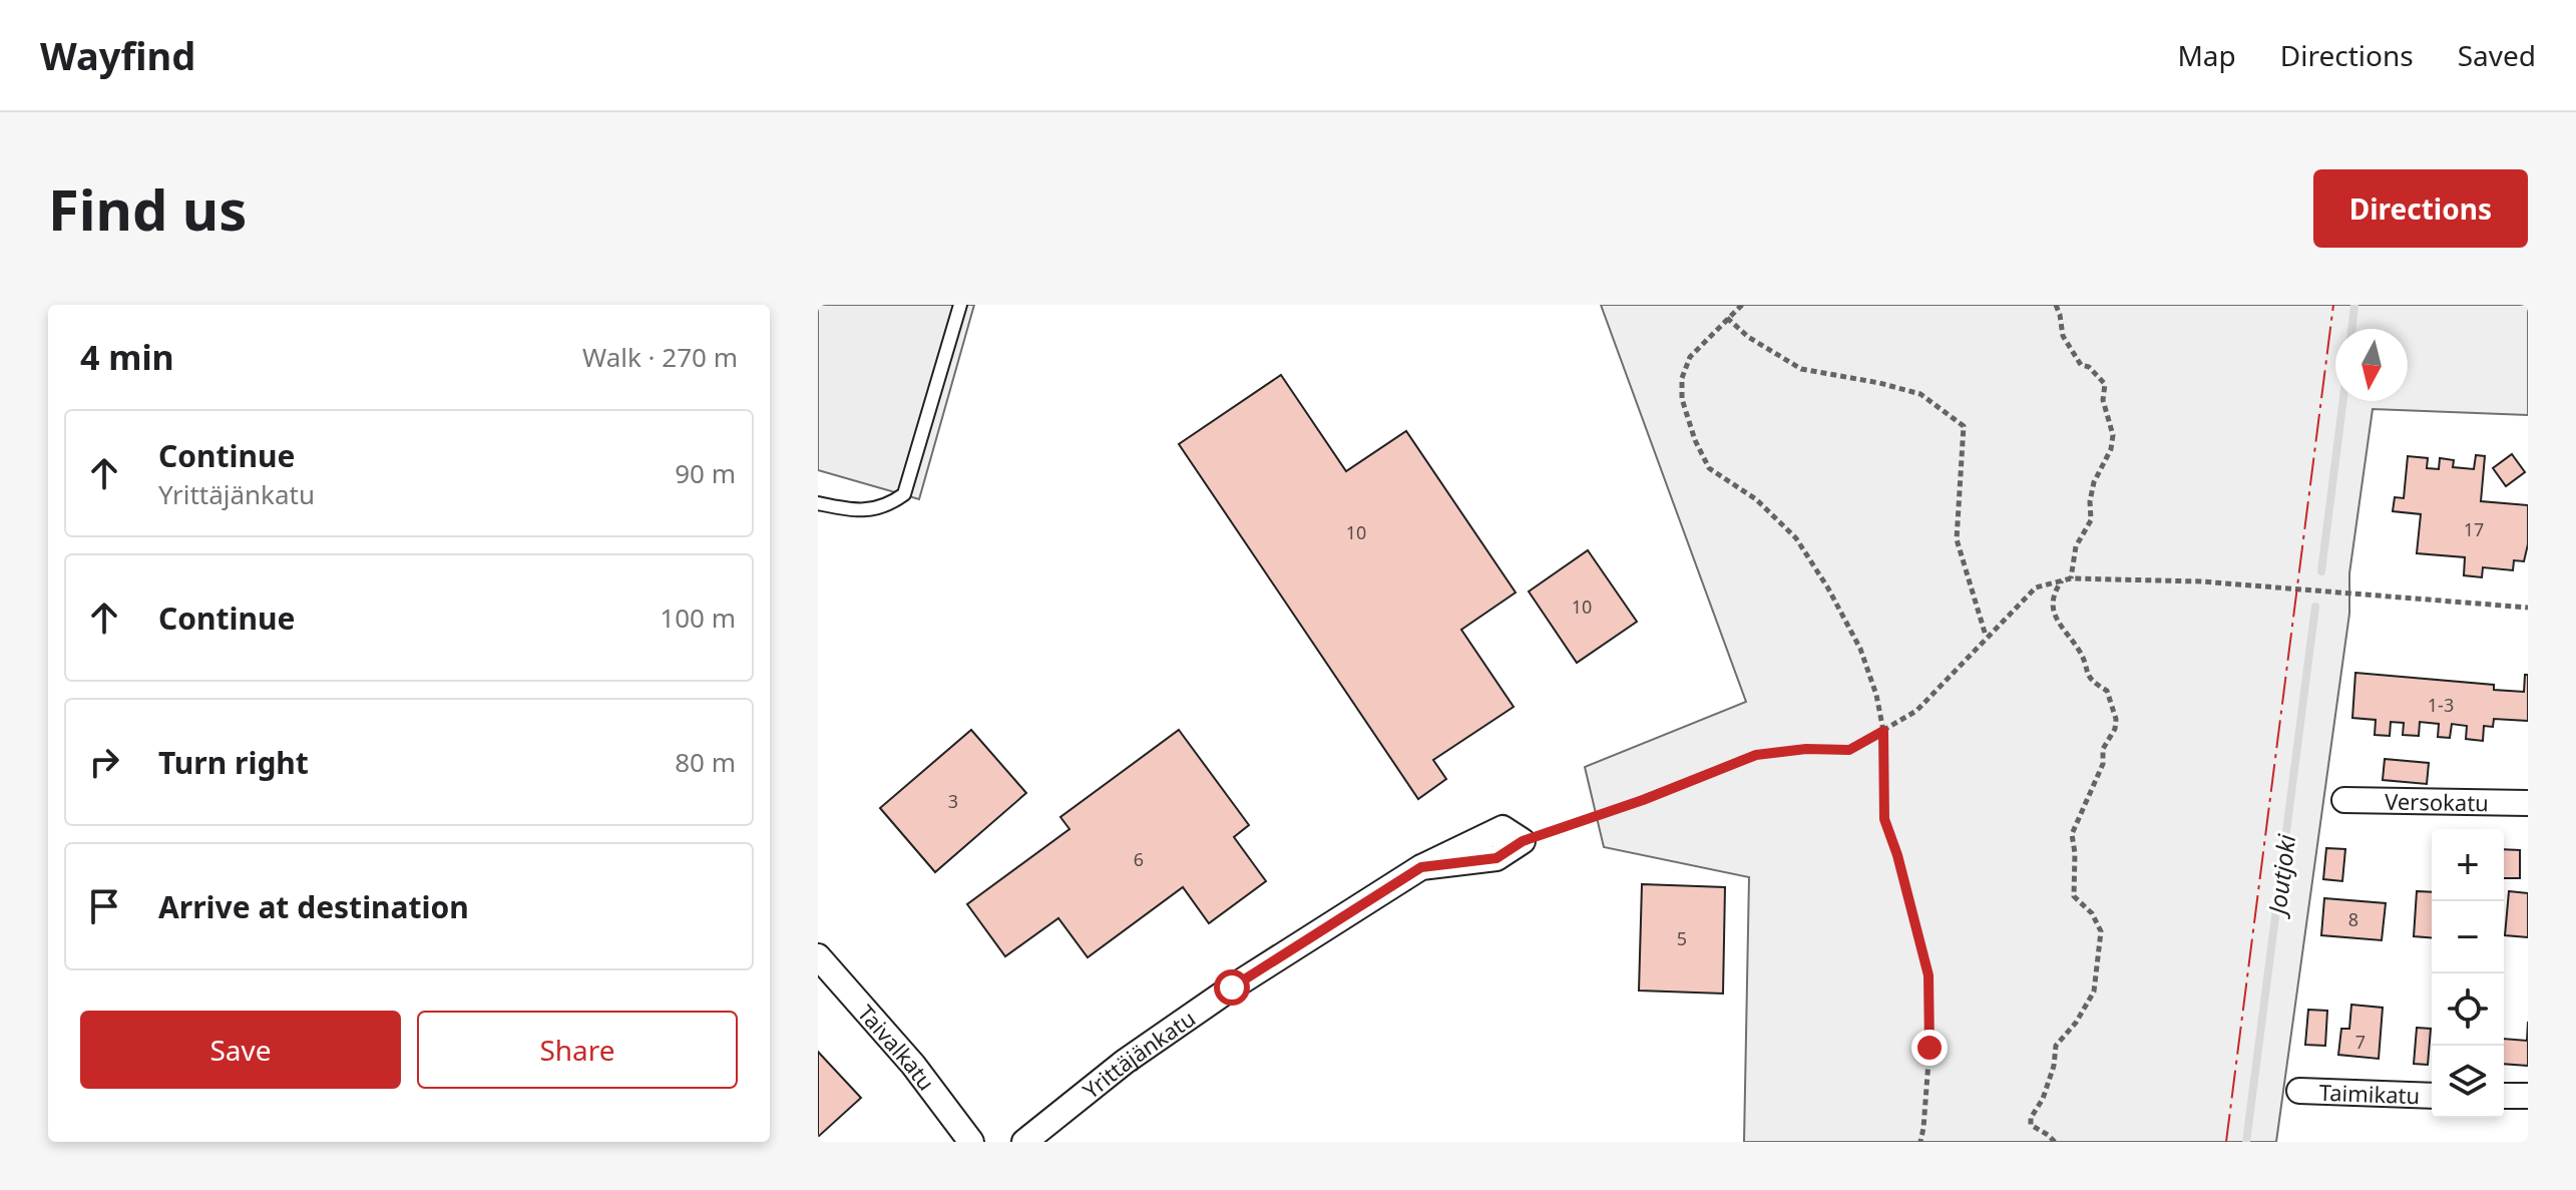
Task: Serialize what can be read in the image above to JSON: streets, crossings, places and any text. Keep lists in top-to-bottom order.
{
  "streets": {
    "street": [
      "Versokatu",
      "Taivalkatu",
      "Yrittäjänkatu",
      "Taimikatu"
    ]
  },
  "water": ["Joutjoki"],
  "house_numbers": [
    "17",
    "10",
    "10",
    "1-3",
    "3",
    "6",
    "8",
    "5",
    "7"
  ],
  "north": "bottom",
  "page": {
    "header": "Wayfind",
    "nav": ["Map", "Directions", "Saved"],
    "buttons": [
      "Directions",
      ["Save", "Share"]
    ],
    "title": "Find us",
    "heading": ["4 min", "Walk · 270 m"],
    "list": [
      ["Continue", "Yrittäjänkatu", "90 m"],
      ["Continue", "100 m"],
      ["Turn right", "80 m"],
      "Arrive at destination"
    ],
    "map_buttons": ["+", "−"]
  }
}
